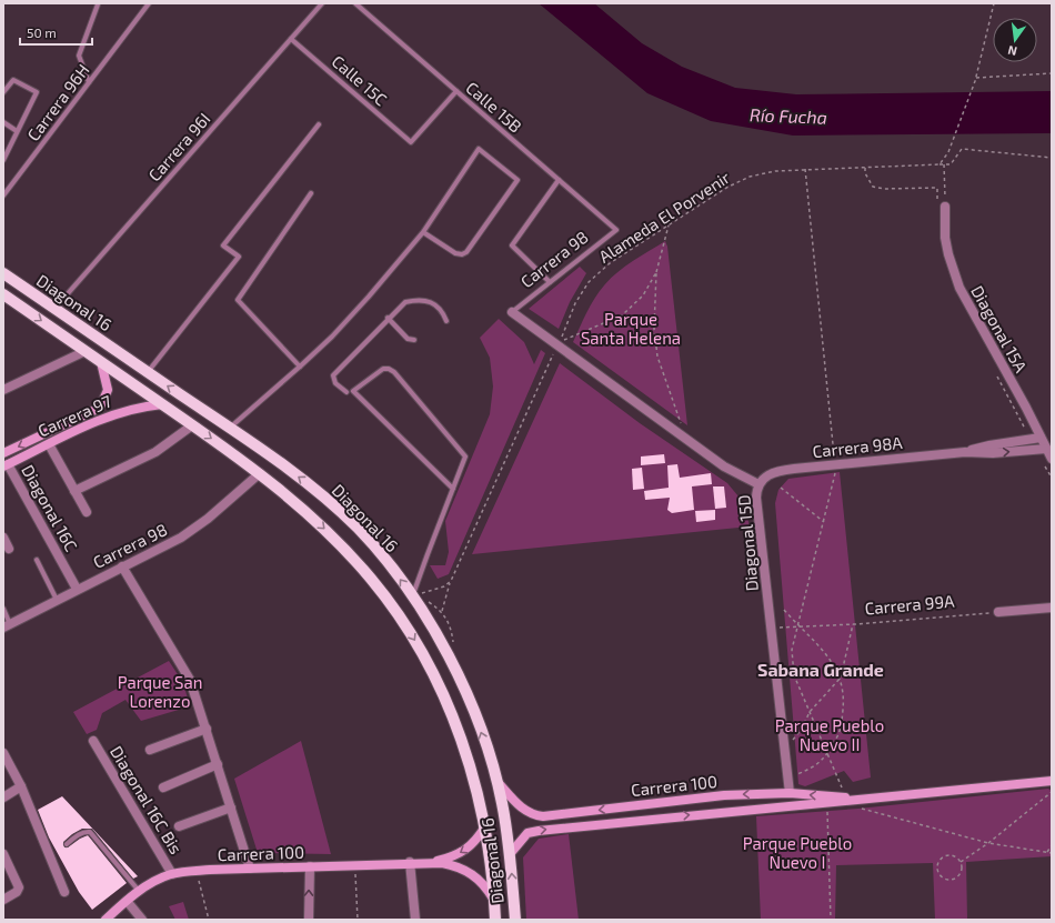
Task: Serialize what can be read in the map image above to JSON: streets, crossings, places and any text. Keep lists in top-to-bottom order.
{
  "streets": {
    "main road": ["Diagonal 16"],
    "street": [
      "Carrera 98",
      "Diagonal 15A",
      "Carrera 97",
      "Carrera 98A",
      "Diagonal 16C",
      "Diagonal 15D",
      "Carrera 100",
      "Diagonal 16C Bis"
    ],
    "lane": [
      "Calle 15C",
      "Carrera 96H",
      "Calle 15B",
      "Carrera 96I"
    ],
    "path": ["Alameda El Porvenir", "Carrera 99A"]
  },
  "crossings": [
    ["Calle 15C", "Calle 15B"],
    ["Calle 15C", "Carrera 96I"],
    ["Calle 15B", "Carrera 98"],
    ["Carrera 96I", "Diagonal 16"],
    ["Alameda El Porvenir", "Diagonal 15D"],
    ["Carrera 98", "Diagonal 16"],
    ["Carrera 98", "Diagonal 16C"],
    ["Carrera 98", "Diagonal 15D"],
    ["Diagonal 16", "Carrera 97"],
    ["Diagonal 16", "Carrera 100"],
    ["Diagonal 15A", "Carrera 98A"],
    ["Carrera 97", "Diagonal 16C"],
    ["Carrera 98A", "Diagonal 15D"],
    ["Diagonal 15D", "Carrera 99A"],
    ["Diagonal 15D", "Carrera 100"],
    ["Carrera 100", "Diagonal 16C Bis"]
  ],
  "districts": ["Sabana Grande"],
  "water": ["Río Fucha"],
  "parks": [
    "Parque Santa Helena",
    "Parque San Lorenzo",
    "Parque Pueblo Nuevo II",
    "Parque Pueblo Nuevo I"
  ],
  "scale_bar": "50 m",
  "north": "bottom"
}
